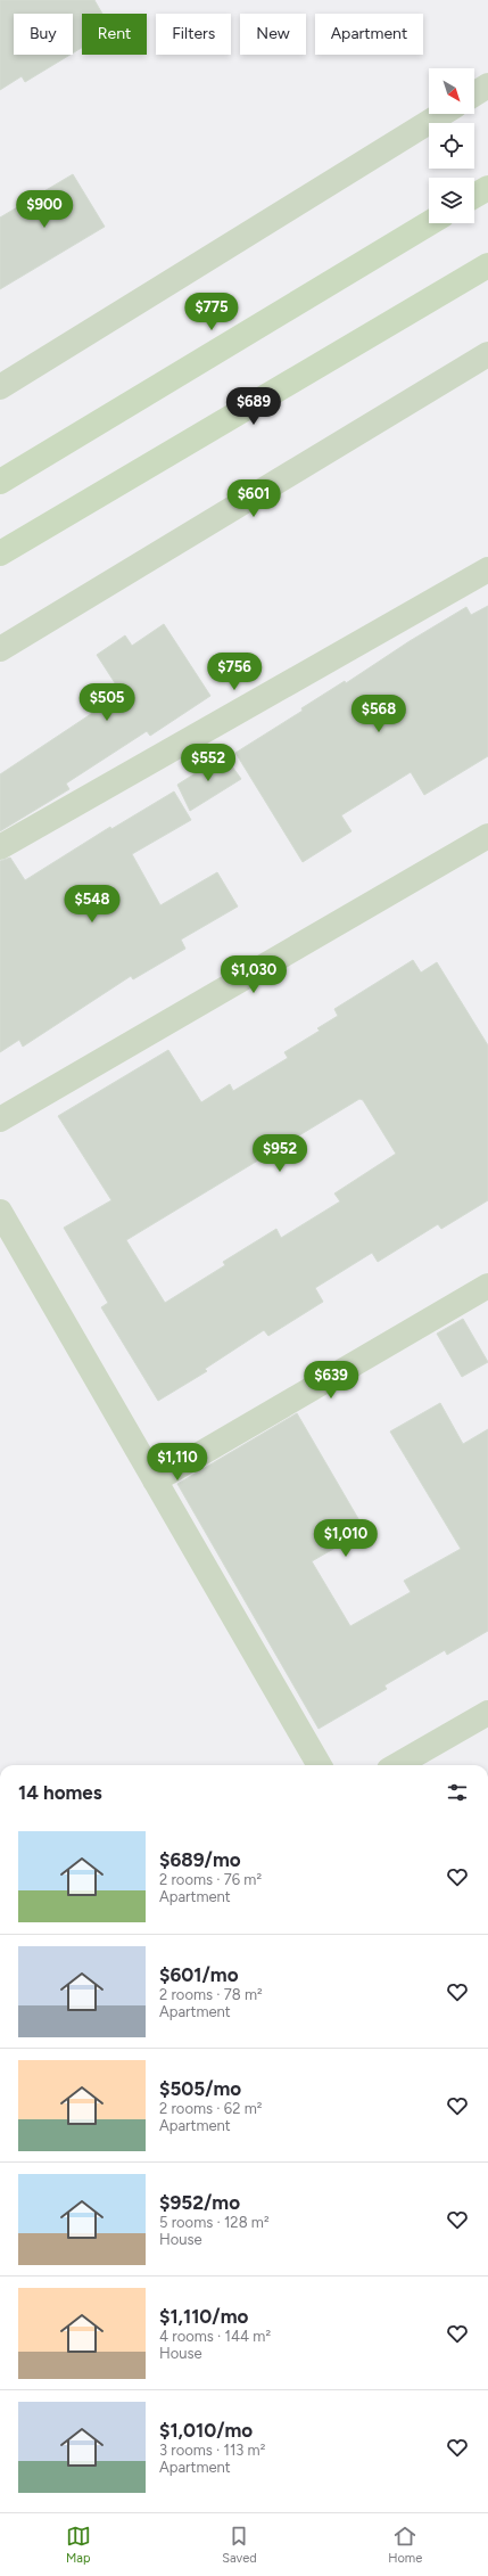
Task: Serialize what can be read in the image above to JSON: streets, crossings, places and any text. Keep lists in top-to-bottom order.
{
  "north": "bottom right",
  "page": {
    "chip": [
      "Buy",
      "Rent",
      "Filters",
      "New",
      "Apartment"
    ],
    "price": [
      "$900",
      "$775",
      "$689",
      "$601",
      "$756",
      "$505",
      "$568",
      "$552",
      "$548",
      "$1,030",
      "$952",
      "$639",
      "$1,110",
      "$1,010"
    ],
    "heading": "14 homes",
    "list": [
      {
        "name": "$689/mo",
        "note": "2 rooms · 76 m² · Apartment"
      },
      {
        "name": "$601/mo",
        "note": "2 rooms · 78 m² · Apartment"
      },
      {
        "name": "$505/mo",
        "note": "2 rooms · 62 m² · Apartment"
      },
      {
        "name": "$952/mo",
        "note": "5 rooms · 128 m² · House"
      },
      {
        "name": "$1,110/mo",
        "note": "4 rooms · 144 m² · House"
      },
      {
        "name": "$1,010/mo",
        "note": "3 rooms · 113 m² · Apartment"
      }
    ],
    "tabs": ["Map", "Saved", "Home"]
  }
}
